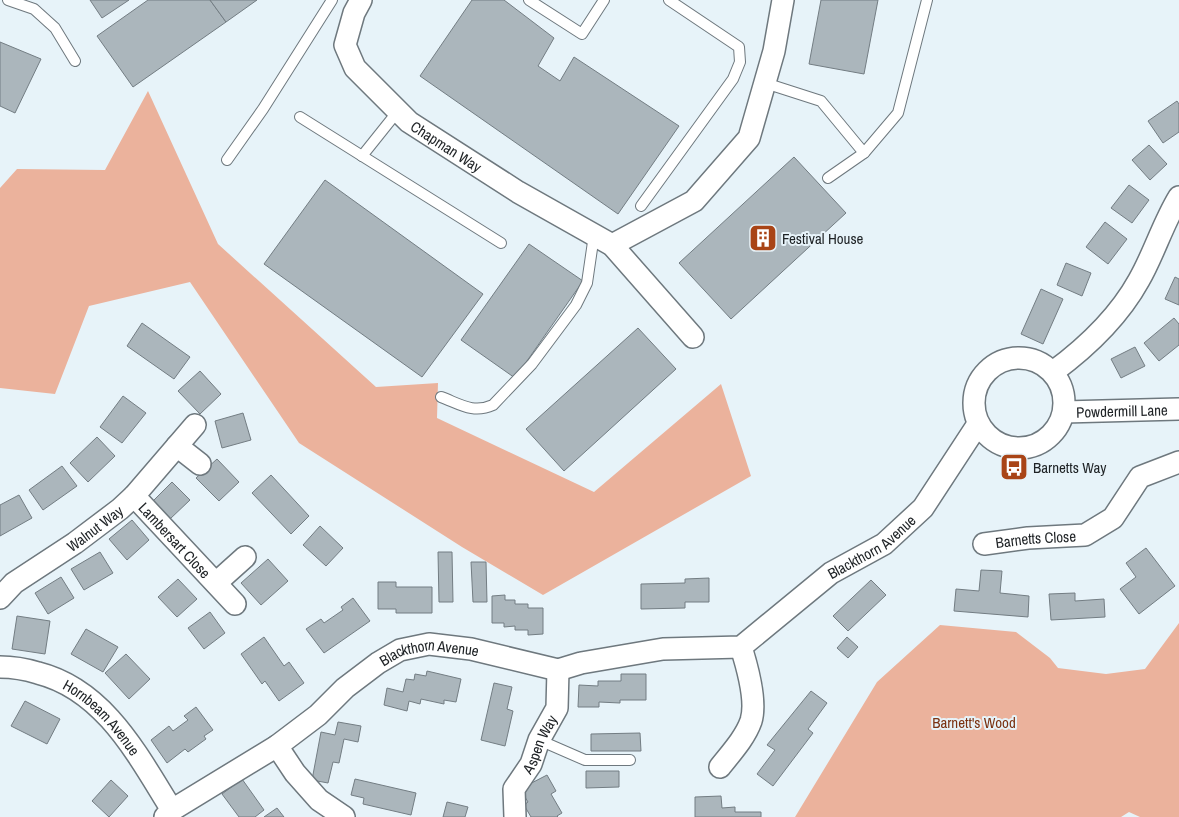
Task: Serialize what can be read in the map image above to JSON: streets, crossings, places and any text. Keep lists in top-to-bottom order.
{
  "streets": {
    "street": [
      "Chapman Way",
      "Powdermill Lane",
      "Walnut Way",
      "Barnetts Close",
      "Lambersart Close",
      "Blackthorn Avenue",
      "Hornbeam Avenue",
      "Aspen Way"
    ]
  },
  "crossings": [
    ["Powdermill Lane", "Blackthorn Avenue"],
    ["Walnut Way", "Lambersart Close"],
    ["Blackthorn Avenue", "Hornbeam Avenue"],
    ["Blackthorn Avenue", "Aspen Way"]
  ],
  "parks": ["Barnett's Wood"],
  "places": {
    "building": ["Festival House"],
    "bus stop": ["Barnetts Way"]
  }
}
